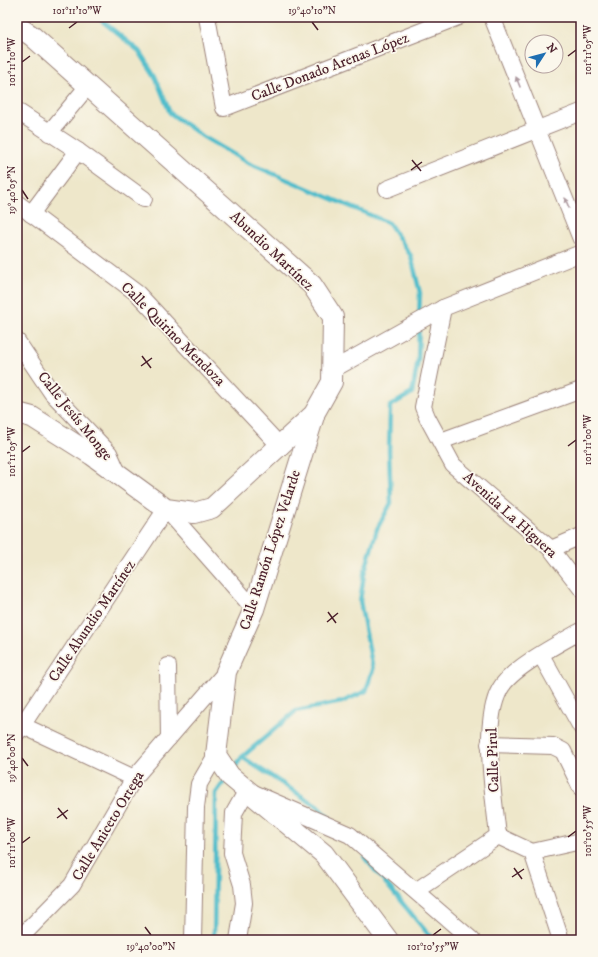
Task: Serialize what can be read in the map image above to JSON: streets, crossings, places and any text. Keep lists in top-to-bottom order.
{
  "streets": {
    "street": [
      "Calle Donado Arenas López",
      "Abundio Martínez",
      "Calle Quirino Mendoza",
      "Calle Jesús Monge",
      "Avenida La Higuera",
      "Calle Ramón López Velarde",
      "Calle Abundio Martínez",
      "Calle Pirul",
      "Calle Aniceto Ortega"
    ]
  },
  "crossings": [
    ["Abundio Martínez", "Calle Quirino Mendoza"],
    ["Abundio Martínez", "Calle Jesús Monge"],
    ["Abundio Martínez", "Calle Ramón López Velarde"],
    ["Abundio Martínez", "Calle Abundio Martínez"],
    ["Calle Ramón López Velarde", "Calle Aniceto Ortega"]
  ],
  "north": "top right",
  "coordinates": [
    "101°11'10\"W",
    "19°40'10\"N",
    "101°11'05\"W",
    "19°40'05\"N",
    "101°11'00\"W",
    "19°40'00\"N",
    "101°10'55\"W"
  ]
}
